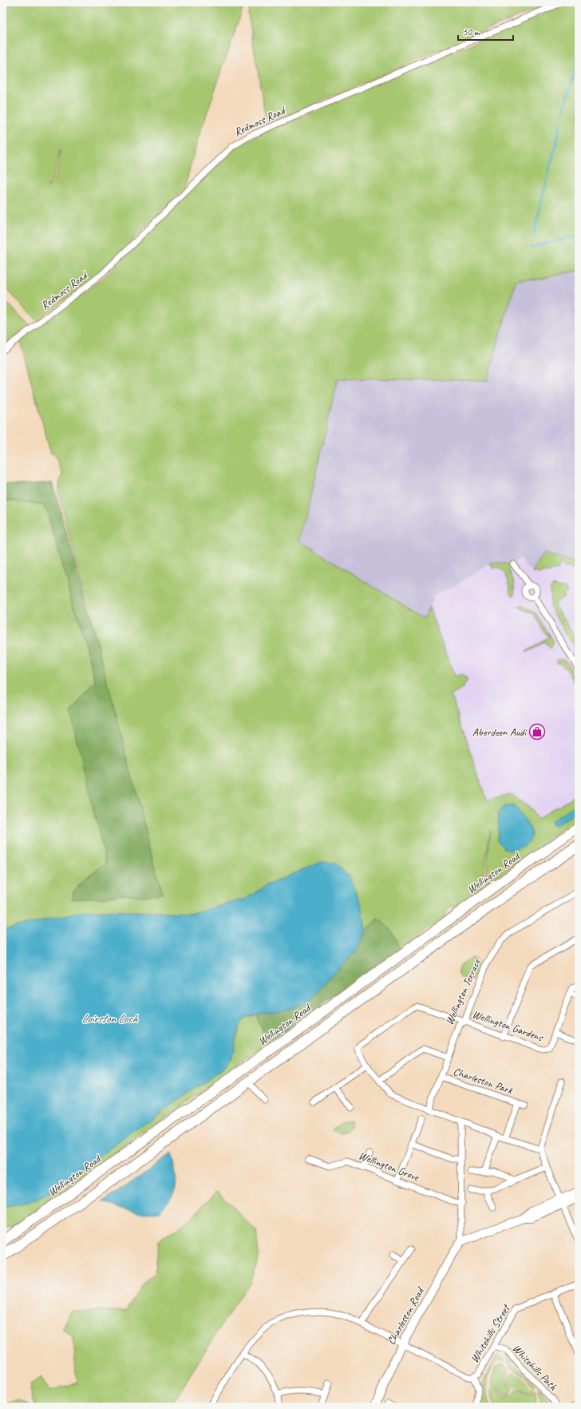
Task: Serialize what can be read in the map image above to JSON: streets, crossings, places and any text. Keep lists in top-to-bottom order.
{
  "streets": {
    "main road": ["Wellington Road"],
    "street": [
      "Redmoss Road",
      "Wellington Terrace",
      "Wellington Gardens",
      "Charleston Park",
      "Wellington Grove",
      "Charleston Road",
      "Whitehills Street",
      "Whitehills Path"
    ]
  },
  "crossings": [
    ["Wellington Terrace", "Wellington Gardens"],
    ["Wellington Terrace", "Charleston Park"],
    ["Whitehills Street", "Whitehills Path"]
  ],
  "water": ["Loirston Loch"],
  "places": {
    "shop": ["Aberdeen Audi"]
  },
  "scale_bar": "50 m"
}
